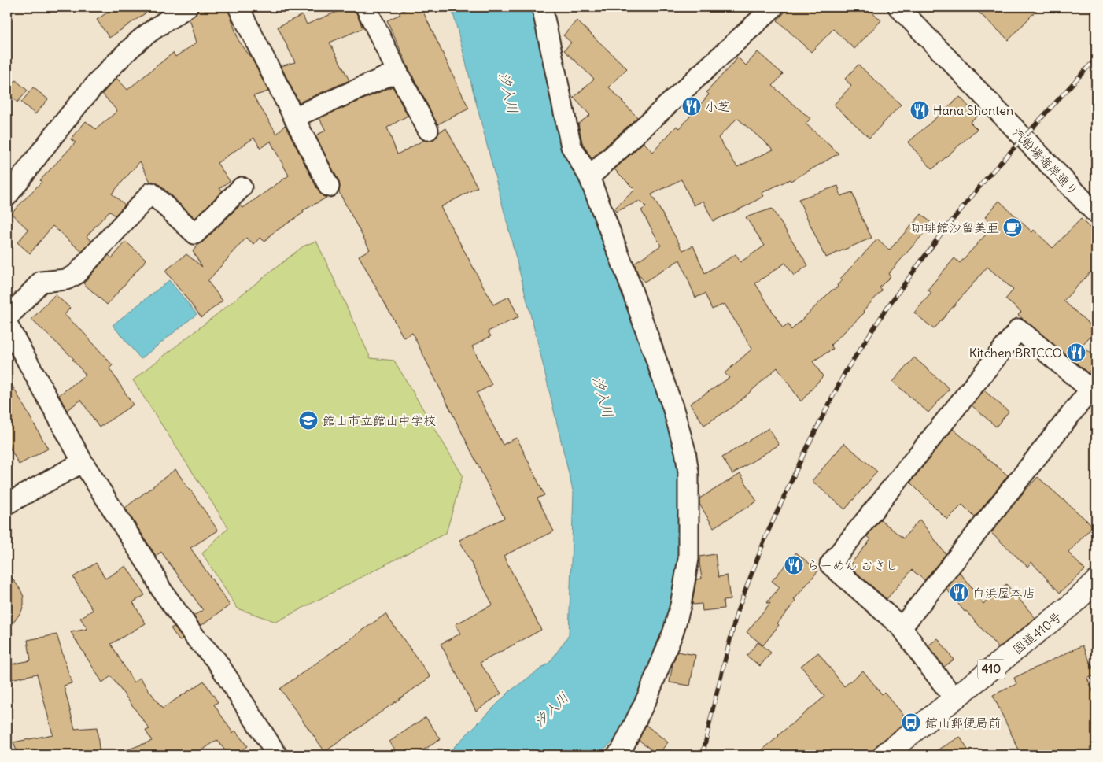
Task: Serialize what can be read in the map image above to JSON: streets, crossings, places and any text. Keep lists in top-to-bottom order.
{
  "streets": {
    "highway": ["国道410号", "410"],
    "street": ["汽船場海岸通り"]
  },
  "water": ["汐入川"],
  "places": {
    "restaurant": [
      "小芝",
      "Hana Shonten",
      "Kitchen BRICCO",
      "らーめん むさし",
      "白浜屋本店"
    ],
    "cafe": ["珈琲館沙留美亜"],
    "school or university": ["館山市立館山中学校"],
    "bus stop": ["館山郵便局前"]
  }
}
